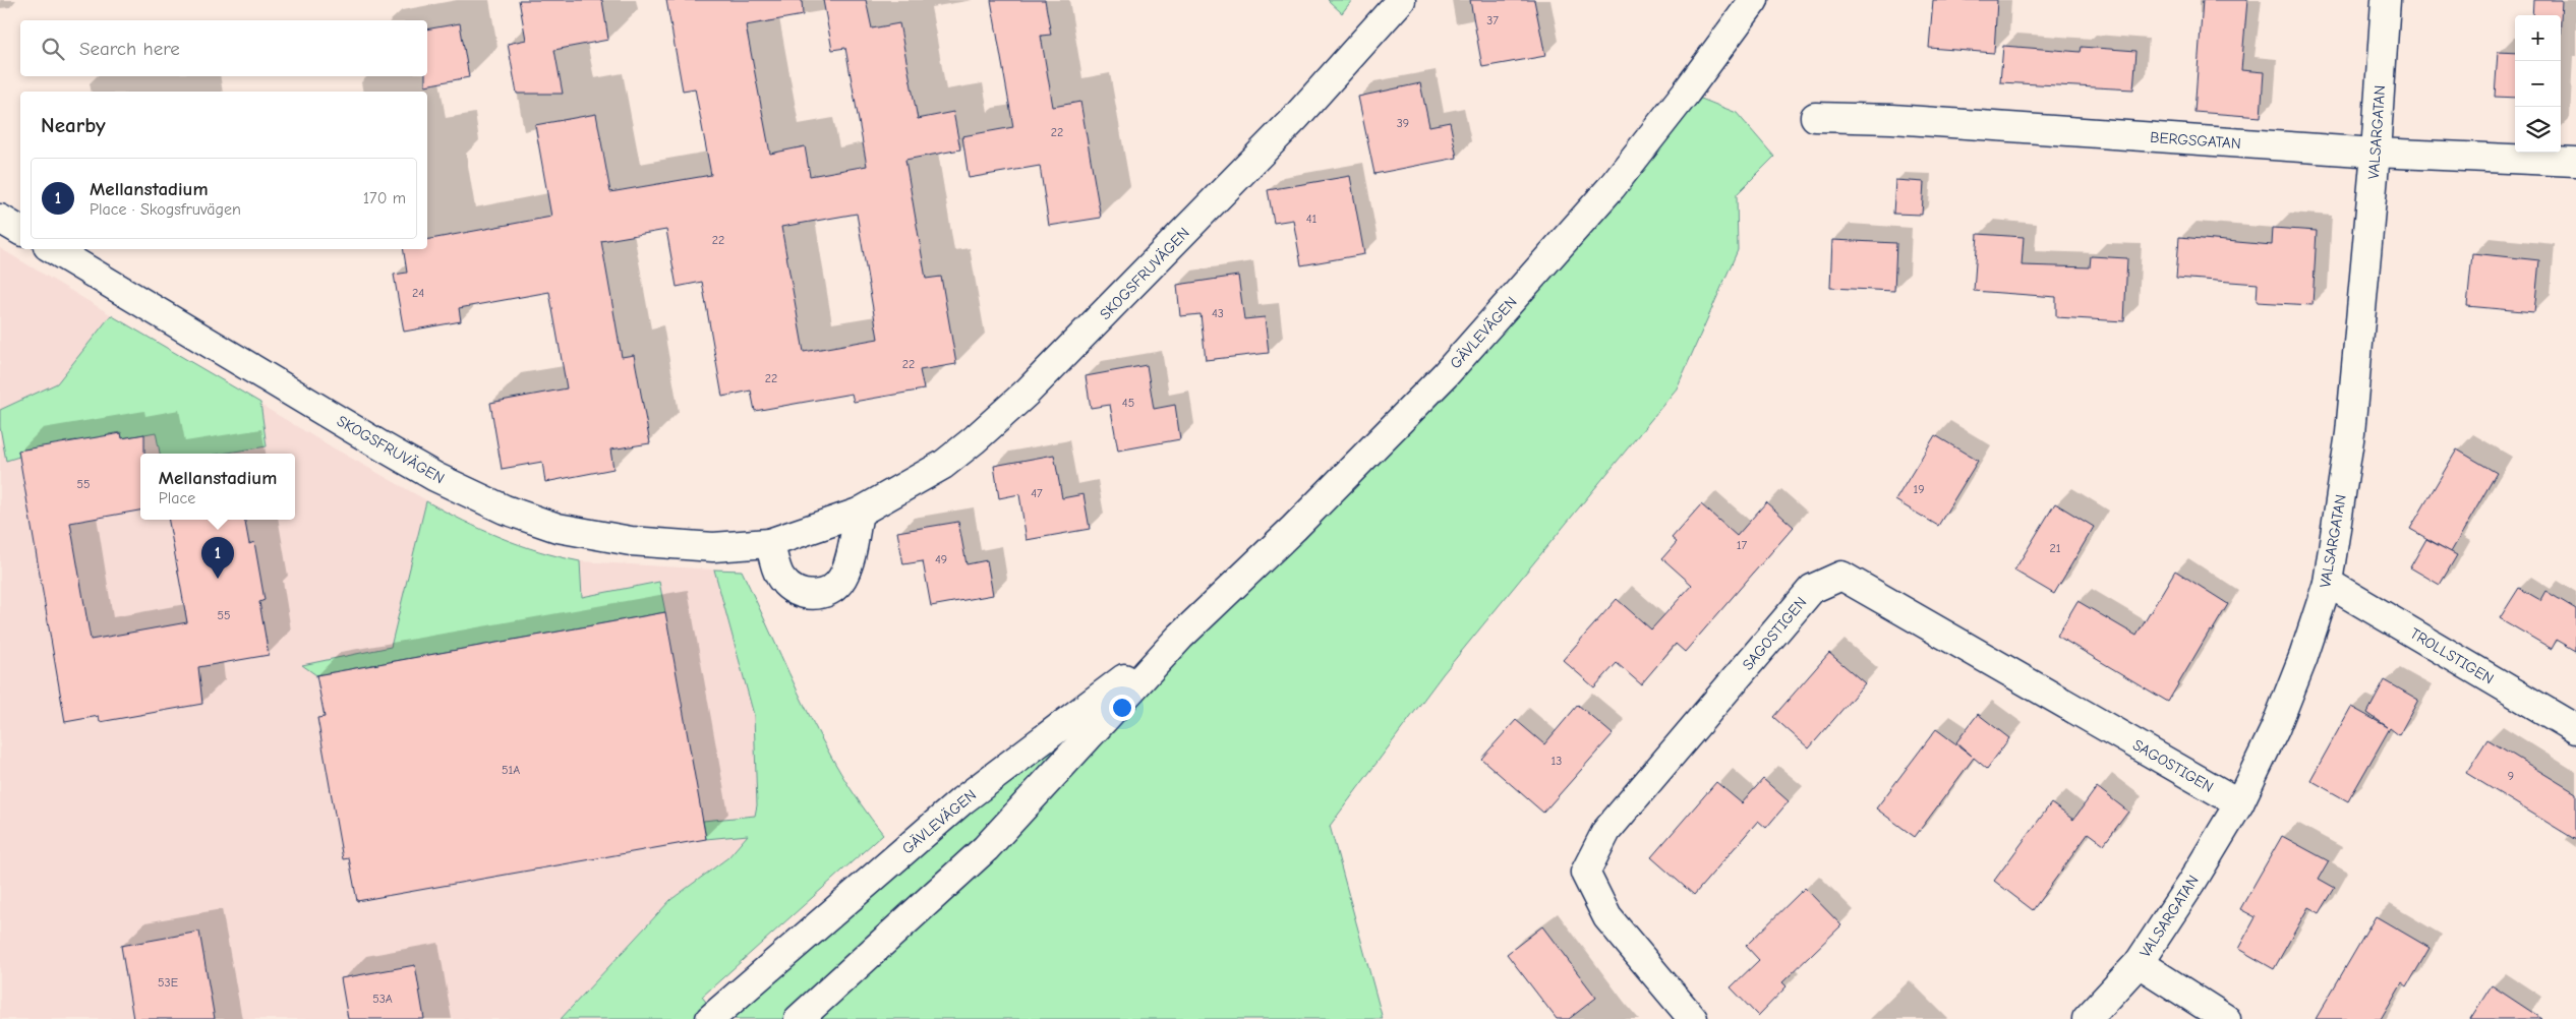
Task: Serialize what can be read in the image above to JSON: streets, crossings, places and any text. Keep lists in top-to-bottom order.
{
  "streets": {
    "street": [
      "VALSARGATAN",
      "BERGSGATAN",
      "SKOGSFRUVÄGEN",
      "GÄVLEVÄGEN",
      "SAGOSTIGEN",
      "TROLLSTIGEN"
    ]
  },
  "crossings": [
    ["VALSARGATAN", "BERGSGATAN"],
    ["VALSARGATAN", "SAGOSTIGEN"],
    ["VALSARGATAN", "TROLLSTIGEN"]
  ],
  "house_numbers": [
    "37",
    "39",
    "22",
    "41",
    "22",
    "24",
    "43",
    "22",
    "22",
    "45",
    "55",
    "19",
    "47",
    "17",
    "21",
    "49",
    "55",
    "13",
    "51A",
    "9",
    "53E",
    "53A"
  ],
  "page": {
    "map_buttons": ["+", "−"],
    "search": "Search here",
    "heading": "Nearby",
    "list": [
      {
        "mark": "1",
        "name": "Mellanstadium",
        "note": "Place · Skogsfruvägen",
        "value": "170 m"
      }
    ],
    "popup": ["Mellanstadium", "Place"],
    "pins": "1"
  }
}
